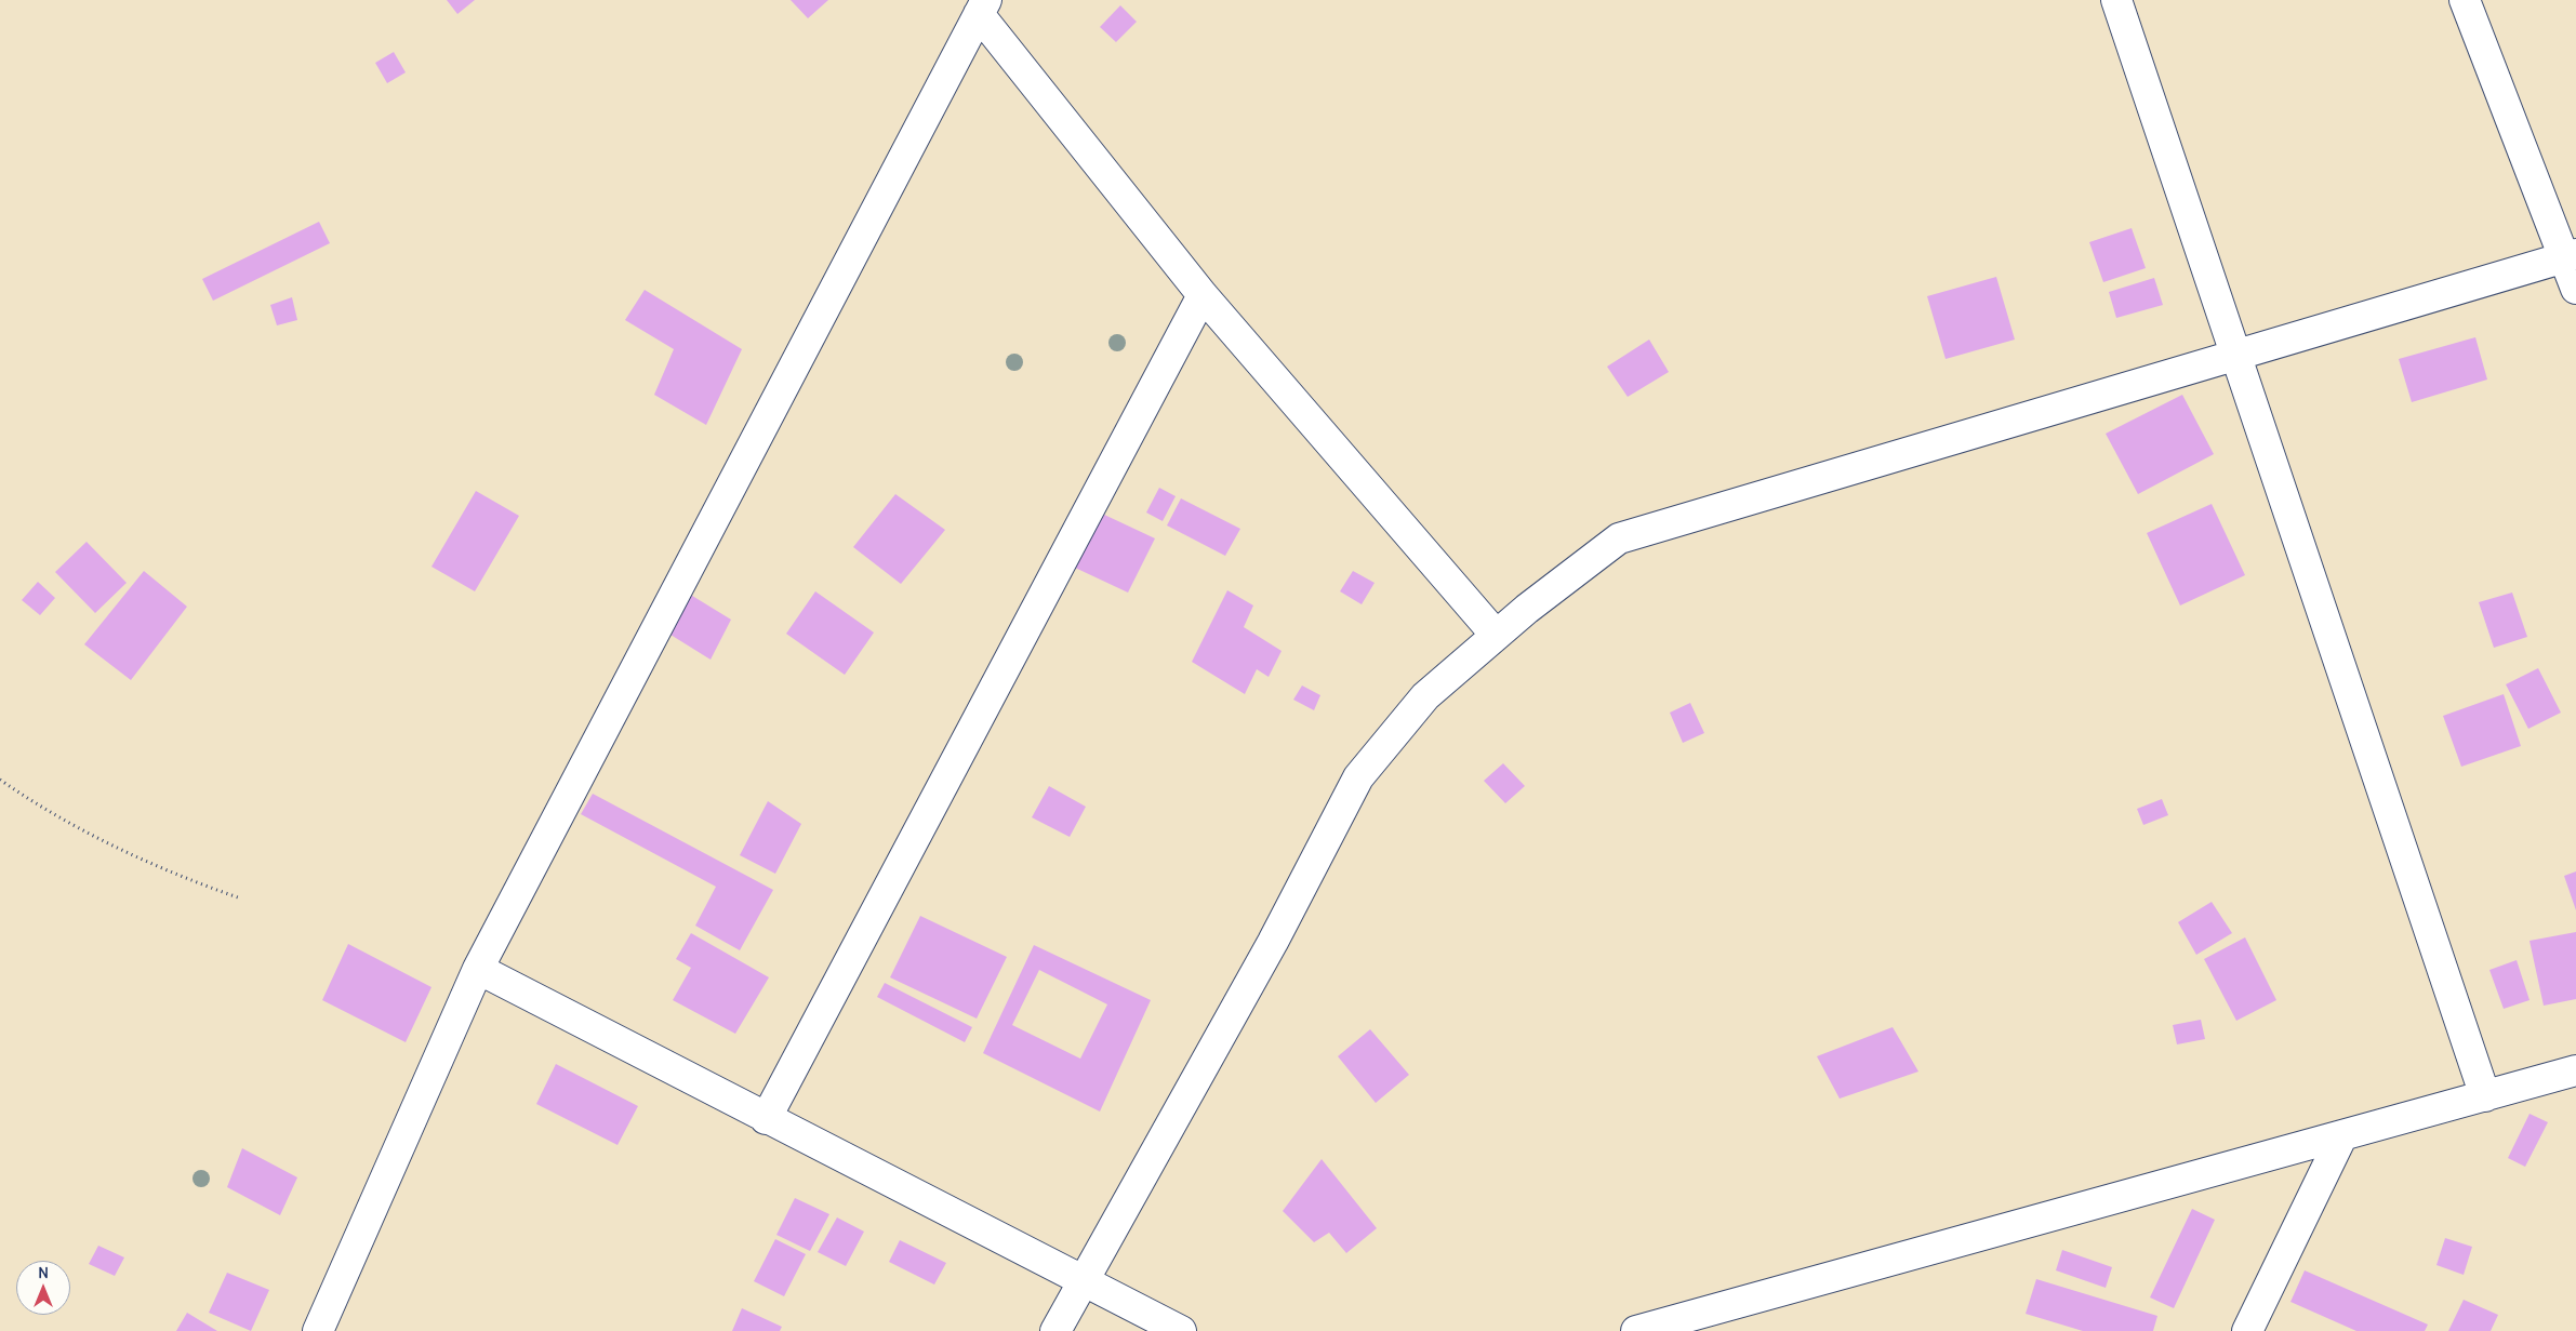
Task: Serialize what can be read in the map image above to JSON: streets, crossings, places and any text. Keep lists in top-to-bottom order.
{
  "north": "top"
}
